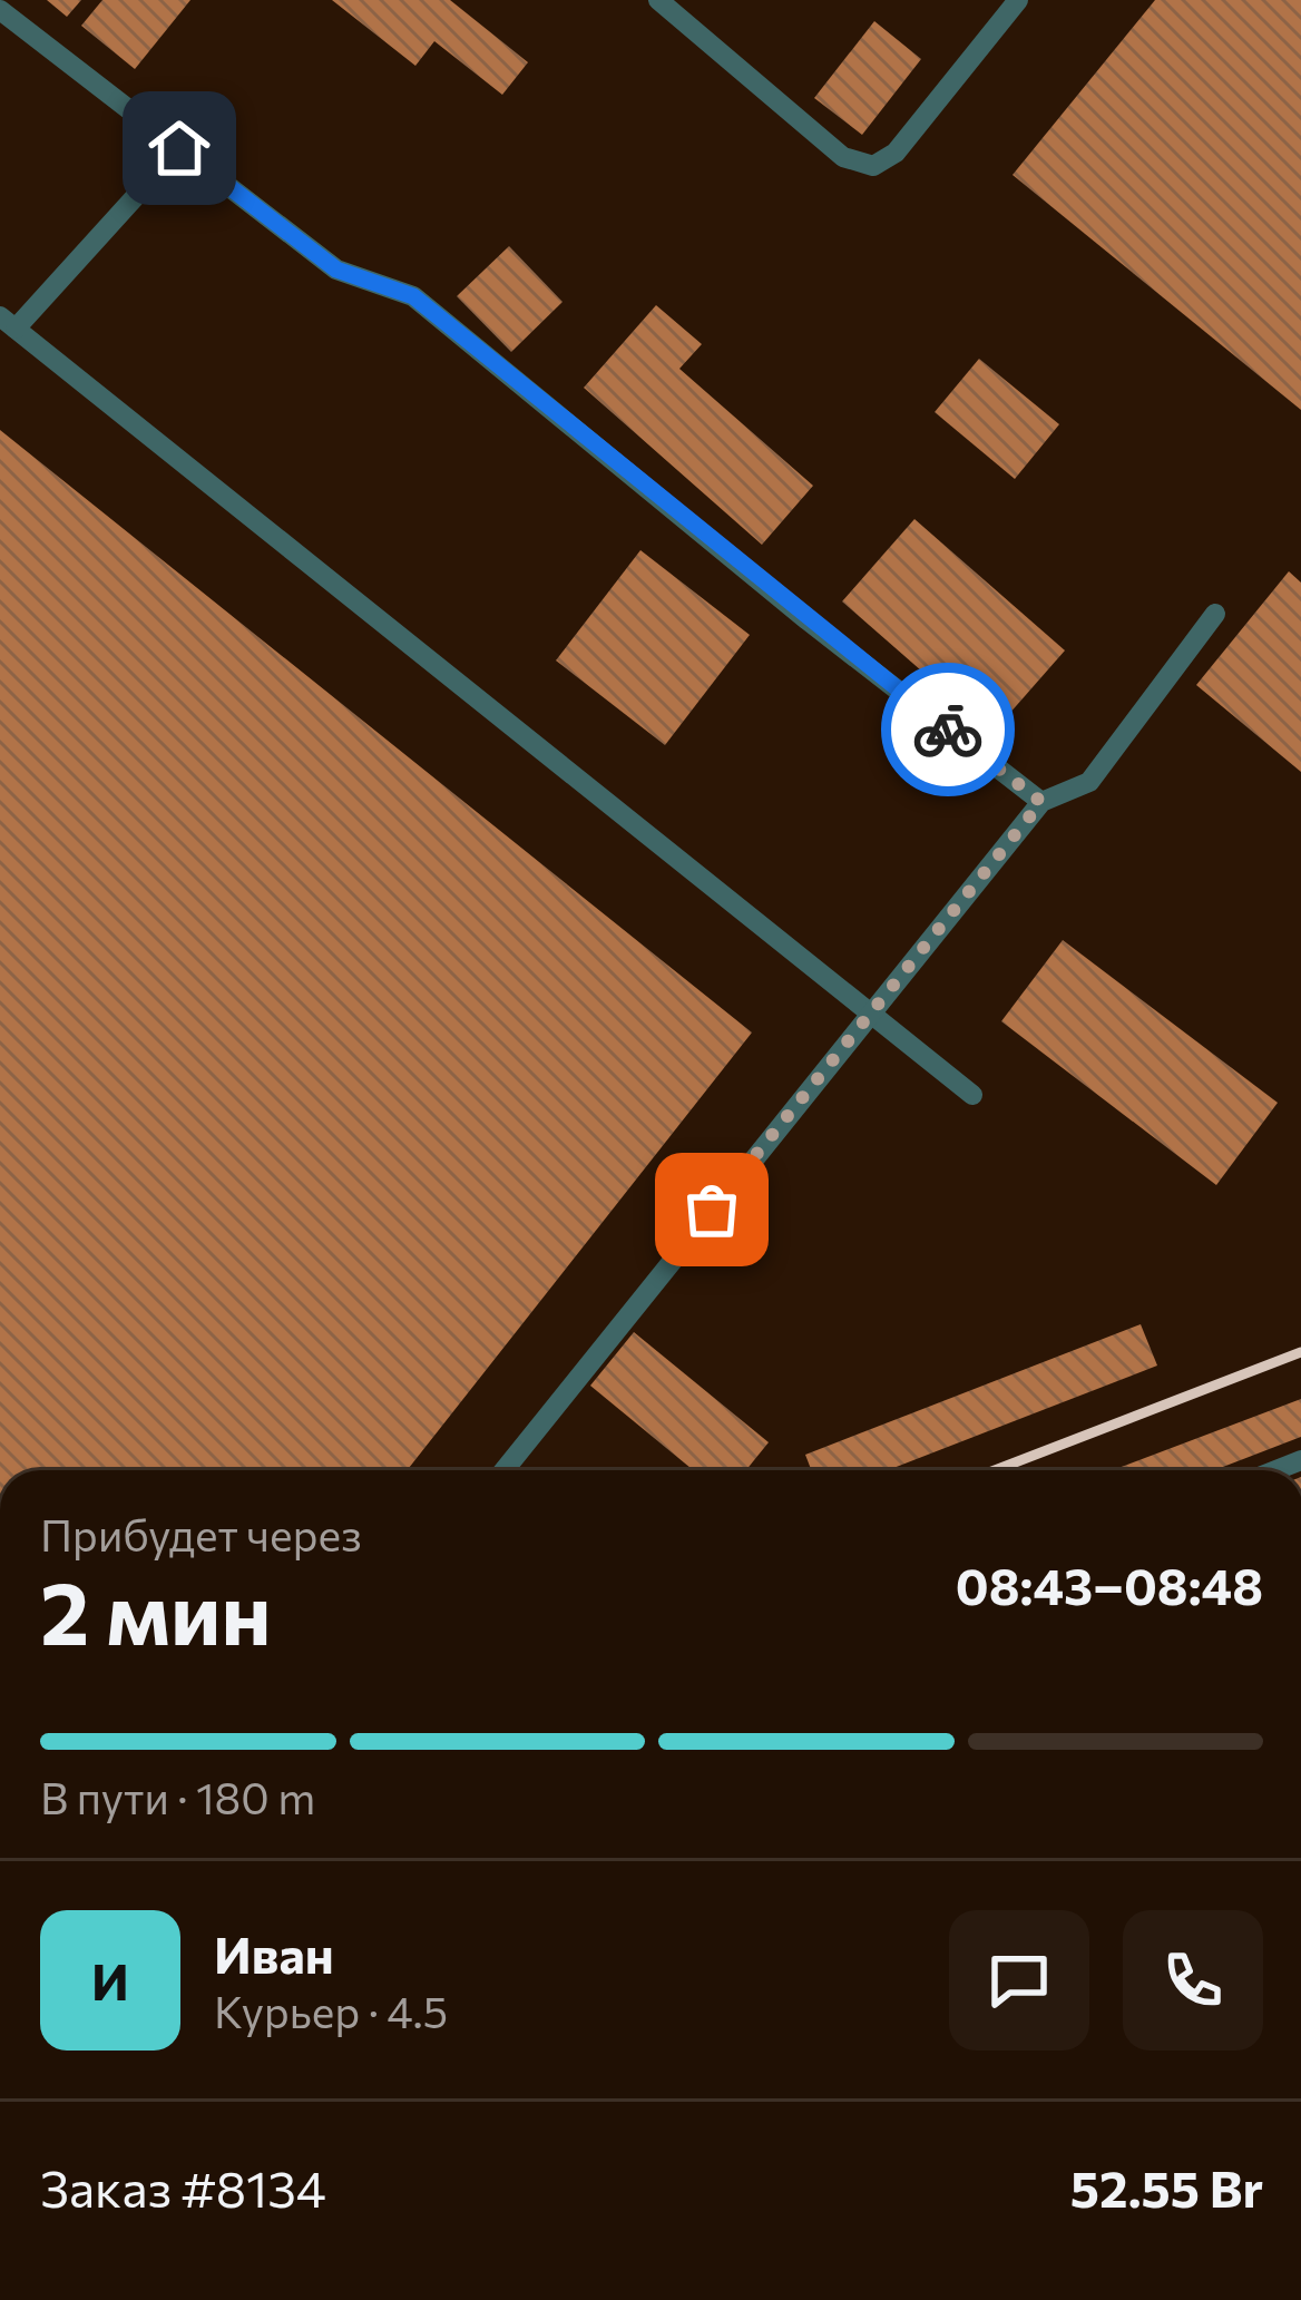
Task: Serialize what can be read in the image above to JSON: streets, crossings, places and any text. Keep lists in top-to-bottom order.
{
  "page": {
    "heading": ["2 мин", "Прибудет через", "08:43–08:48"],
    "panel": [
      "Иван",
      "Курьер · 4.5",
      "Заказ #8134",
      "52.55 Br"
    ],
    "bar": "В пути · 180 m",
    "round": "И"
  }
}
